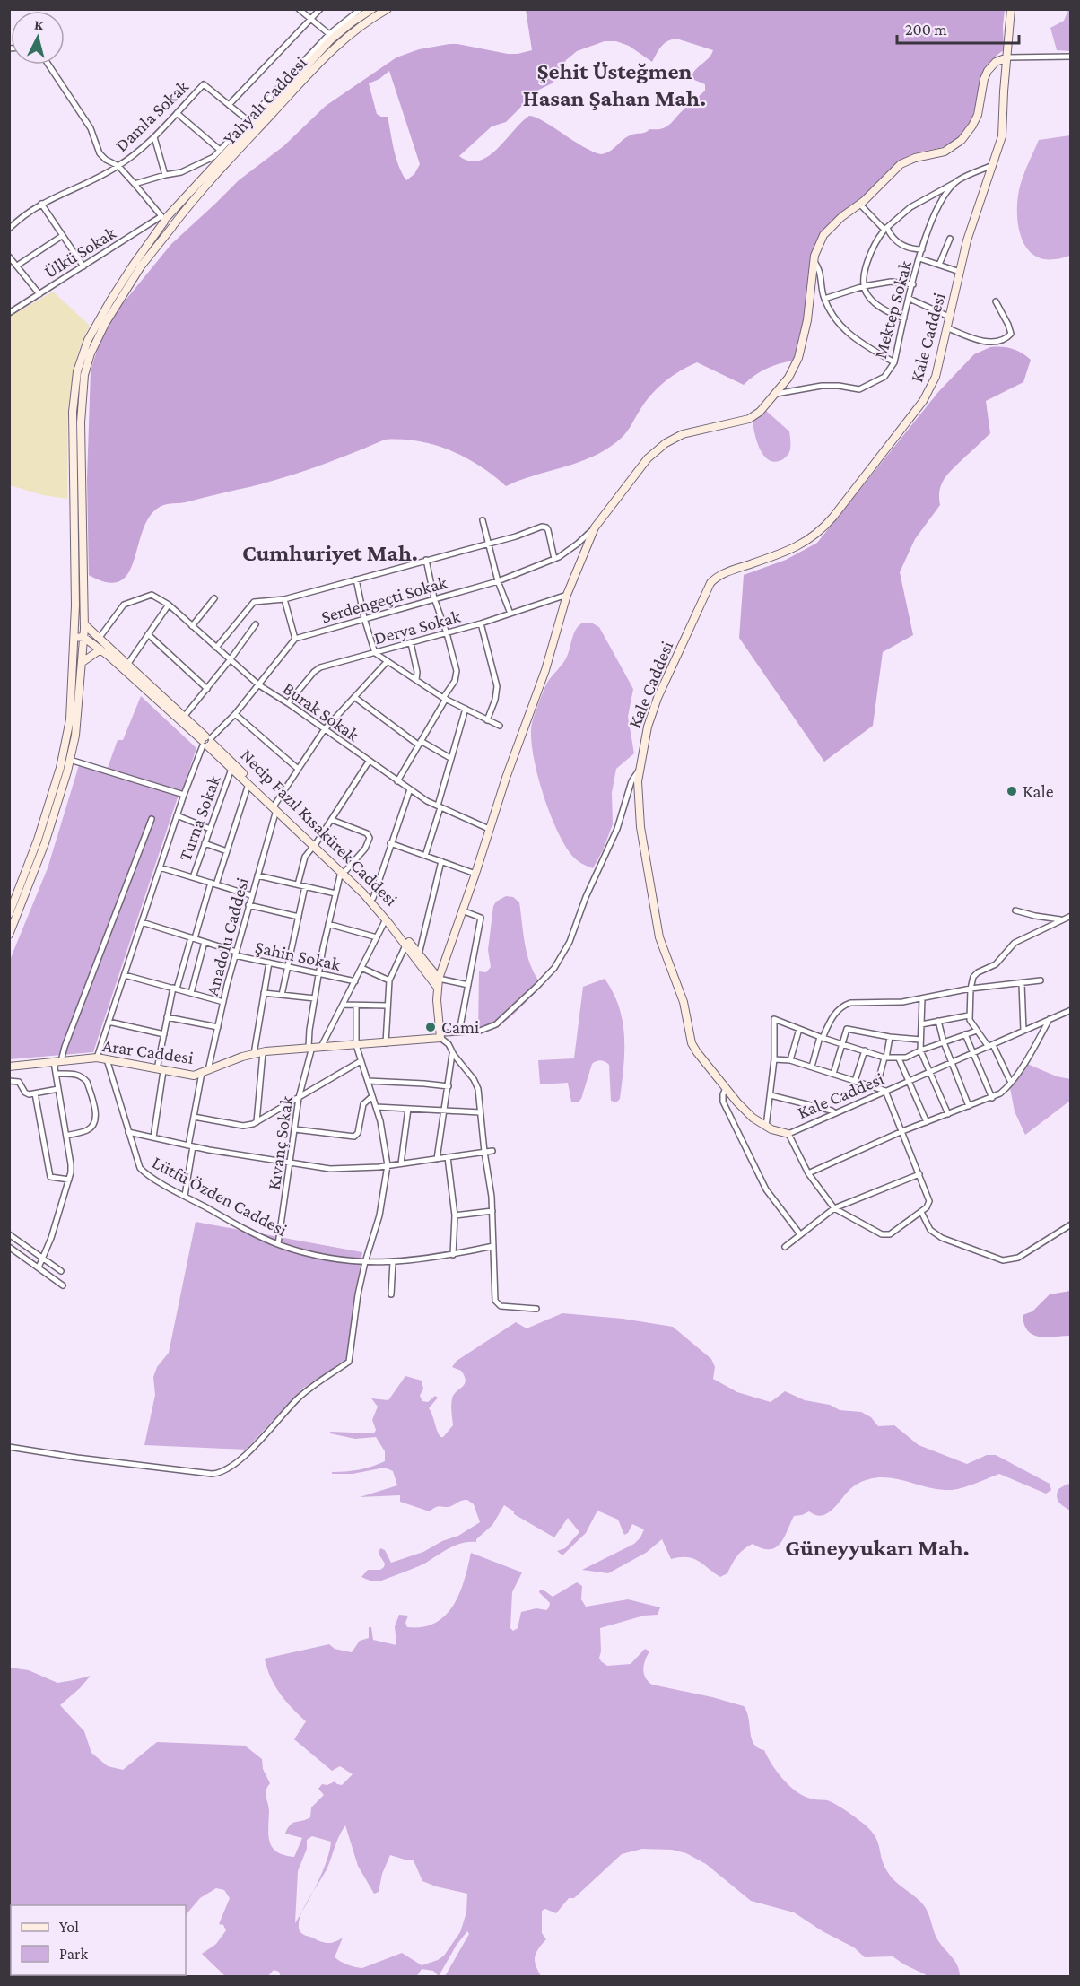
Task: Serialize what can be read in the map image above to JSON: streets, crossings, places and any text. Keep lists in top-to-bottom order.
{
  "streets": {
    "street": [
      "Yahyalı Caddesi",
      "Damla Sokak",
      "Ülkü Sokak",
      "Mektep Sokak",
      "Kale Caddesi",
      "Serdengeçti Sokak",
      "Derya Sokak",
      "Burak Sokak",
      "Turna Sokak",
      "Necip Fazıl Kısakürek Caddesi",
      "Anadolu Caddesi",
      "Şahin Sokak",
      "Arar Caddesi",
      "Kıvanç Sokak",
      "Lütfü Özden Caddesi"
    ]
  },
  "crossings": [
    ["Yahyalı Caddesi", "Damla Sokak"],
    ["Yahyalı Caddesi", "Ülkü Sokak"],
    ["Yahyalı Caddesi", "Necip Fazıl Kısakürek Caddesi"],
    ["Mektep Sokak", "Kale Caddesi"],
    ["Derya Sokak", "Burak Sokak"],
    ["Burak Sokak", "Necip Fazıl Kısakürek Caddesi"],
    ["Burak Sokak", "Anadolu Caddesi"],
    ["Turna Sokak", "Necip Fazıl Kısakürek Caddesi"],
    ["Necip Fazıl Kısakürek Caddesi", "Anadolu Caddesi"],
    ["Necip Fazıl Kısakürek Caddesi", "Kıvanç Sokak"],
    ["Anadolu Caddesi", "Şahin Sokak"],
    ["Anadolu Caddesi", "Arar Caddesi"],
    ["Anadolu Caddesi", "Lütfü Özden Caddesi"],
    ["Şahin Sokak", "Kıvanç Sokak"],
    ["Arar Caddesi", "Kıvanç Sokak"],
    ["Arar Caddesi", "Lütfü Özden Caddesi"],
    ["Kıvanç Sokak", "Lütfü Özden Caddesi"]
  ],
  "districts": ["Şehit Üsteğmen Hasan Şahan Mah.", "Cumhuriyet Mah.", "Güneyyukarı Mah."],
  "places": ["Kale", "Cami"],
  "legend": ["Yol", "Park"],
  "scale_bar": "200 m",
  "north": "top"
}
